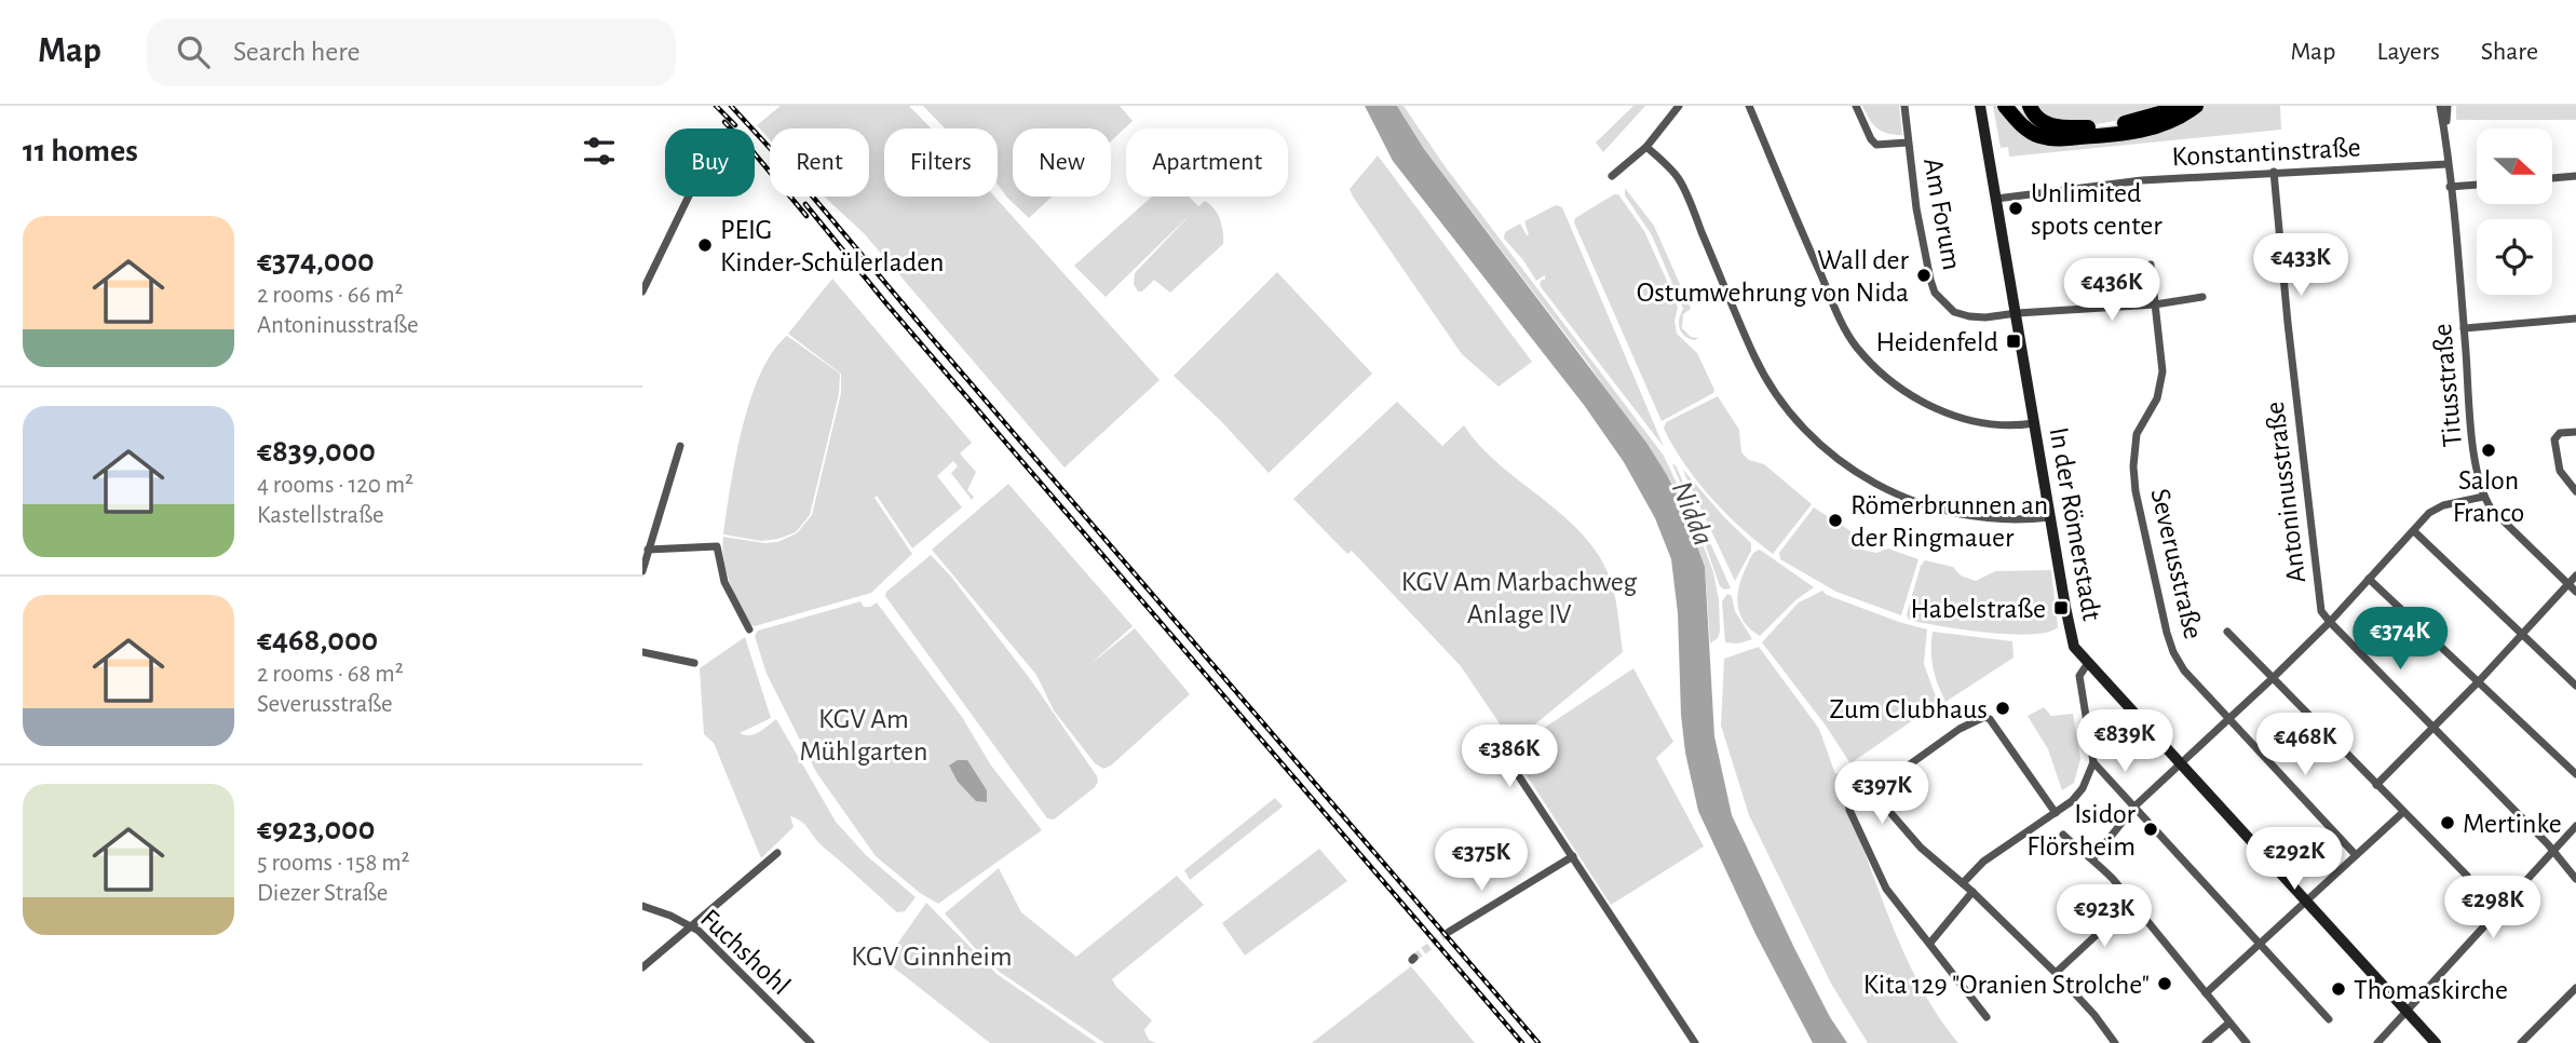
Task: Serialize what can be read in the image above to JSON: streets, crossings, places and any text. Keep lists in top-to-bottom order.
{
  "streets": {
    "street": [
      "Konstantinstraße",
      "Am Forum",
      "Titusstraße",
      "Antoninusstraße",
      "In der Römerstadt",
      "Severusstraße",
      "Fuchshohl"
    ]
  },
  "crossings": [
    ["Konstantinstraße", "Titusstraße"],
    ["Konstantinstraße", "Antoninusstraße"],
    ["Konstantinstraße", "In der Römerstadt"],
    ["Am Forum", "In der Römerstadt"],
    ["Am Forum", "Severusstraße"]
  ],
  "water": ["Nidda"],
  "parks": ["KGV Am Marbachweg Anlage IV", "KGV Am Mühlgarten", "KGV Ginnheim"],
  "places": {
    "other": [
      "Unlimited spots center",
      "PEIG Kinder-Schülerladen",
      "Wall der Ostumwehrung von Nida",
      "Salon Franco",
      "Römerbrunnen an der Ringmauer",
      "Zum Clubhaus",
      "Mertinke",
      "Isidor Flörsheim",
      "Kita 129 \"Oranien Strolche\"",
      "Thomaskirche"
    ],
    "transit": ["Heidenfeld", "Habelstraße"]
  },
  "north": "right",
  "page": {
    "header": "Map",
    "search": "Search here",
    "nav": ["Map", "Layers", "Share"],
    "heading": "11 homes",
    "chip": [
      "Buy",
      "Rent",
      "Filters",
      "New",
      "Apartment"
    ],
    "list": [
      {
        "name": "€374,000",
        "note": "2 rooms · 66 m² · Antoninusstraße"
      },
      {
        "name": "€839,000",
        "note": "4 rooms · 120 m² · Kastellstraße"
      },
      {
        "name": "€468,000",
        "note": "2 rooms · 68 m² · Severusstraße"
      },
      {
        "name": "€923,000",
        "note": "5 rooms · 158 m² · Diezer Straße"
      }
    ],
    "price": [
      "€433K",
      "€436K",
      "€374K",
      "€839K",
      "€468K",
      "€386K",
      "€397K",
      "€292K",
      "€375K",
      "€298K",
      "€923K"
    ]
  }
}
